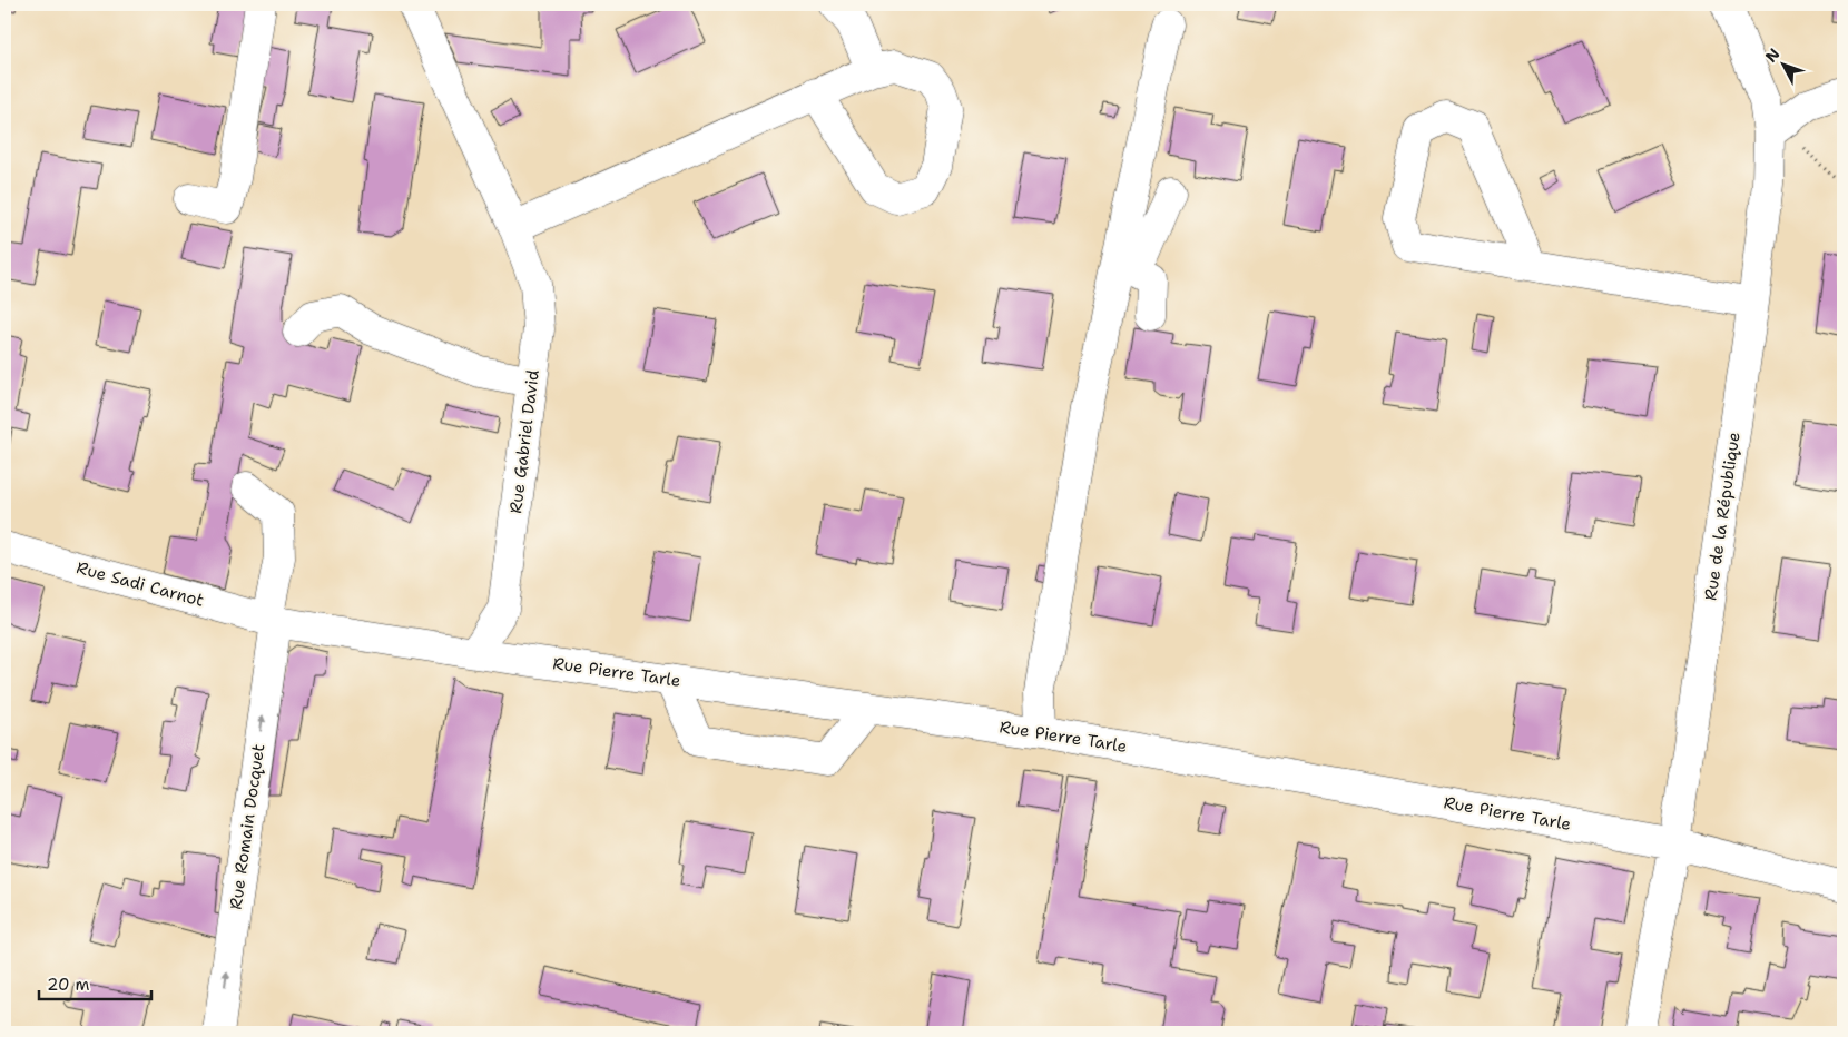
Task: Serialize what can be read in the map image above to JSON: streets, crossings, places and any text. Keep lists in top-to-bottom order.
{
  "streets": {
    "street": [
      "Rue Gabriel David",
      "Rue de la République",
      "Rue Sadi Carnot",
      "Rue Pierre Tarle",
      "Rue Romain Docquet"
    ]
  },
  "crossings": [
    ["Rue Gabriel David", "Rue Pierre Tarle"],
    ["Rue de la République", "Rue Pierre Tarle"],
    ["Rue Sadi Carnot", "Rue Pierre Tarle"],
    ["Rue Sadi Carnot", "Rue Romain Docquet"],
    ["Rue Pierre Tarle", "Rue Romain Docquet"]
  ],
  "one_way": ["Rue Romain Docquet"],
  "scale_bar": "20 m",
  "north": "top left"
}
